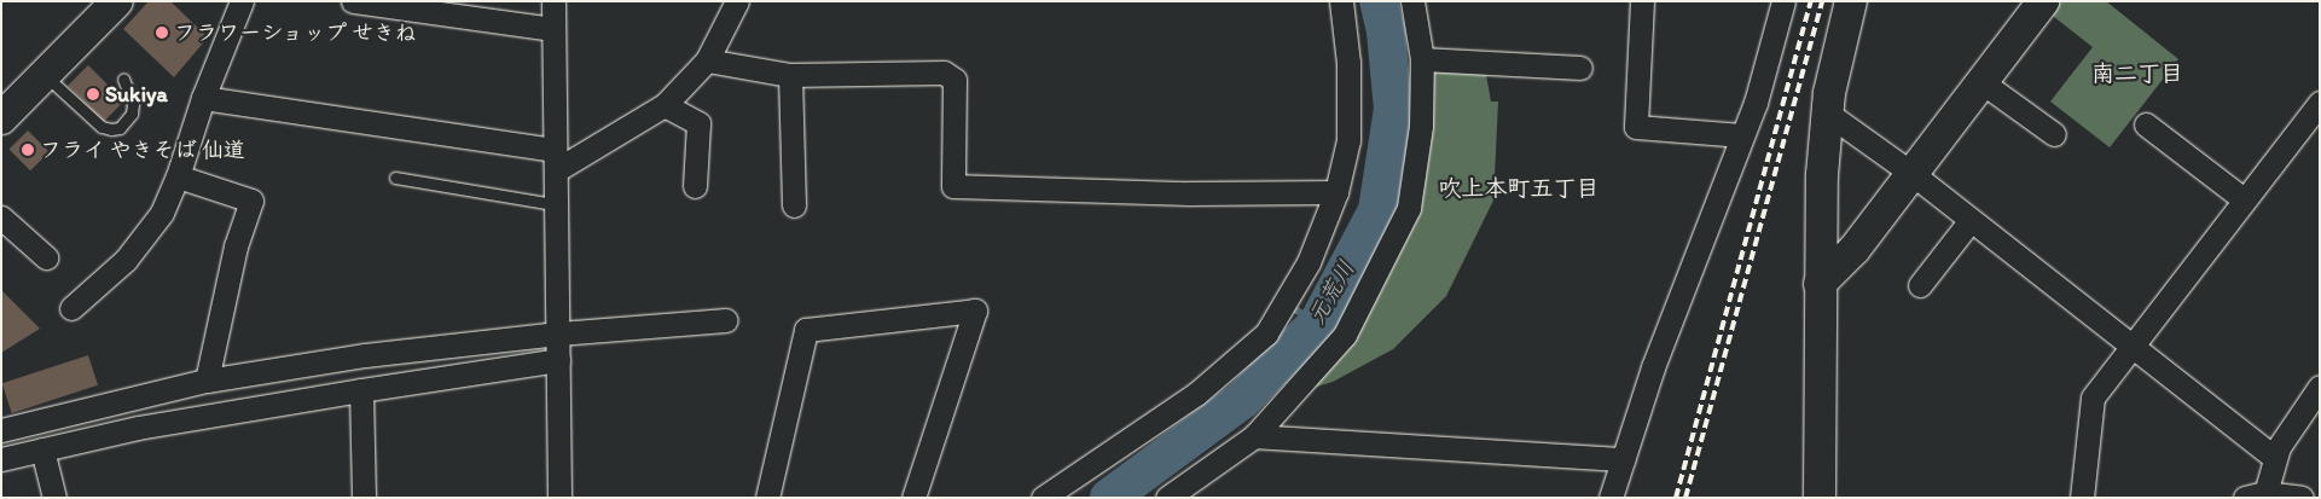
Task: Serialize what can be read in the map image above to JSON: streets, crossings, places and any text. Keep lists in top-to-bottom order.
{
  "districts": ["南二丁目", "吹上本町五丁目"],
  "water": ["元荒川"],
  "places": ["フラワーショップ せきね", "Sukiya", "フライ やきそば 仙道"]
}
